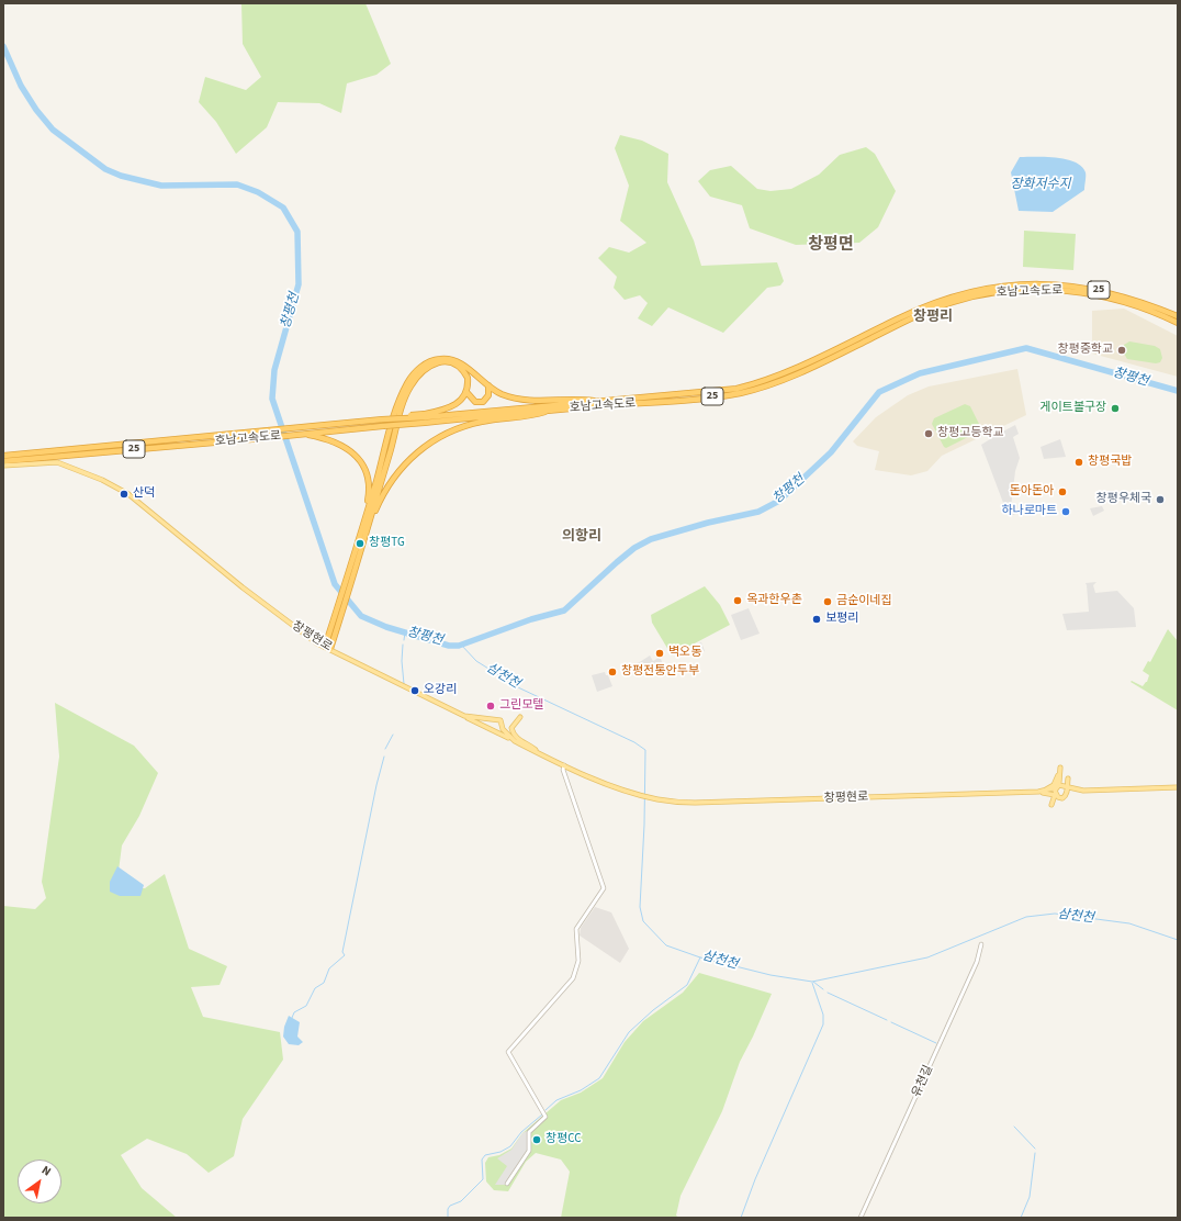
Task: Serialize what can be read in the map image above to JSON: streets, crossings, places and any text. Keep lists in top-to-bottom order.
{
  "streets": {
    "highway": ["25", "호남고속도로"],
    "main road": ["창평현로"],
    "street": ["유천길"]
  },
  "crossings": [
    ["25", "호남고속도로"]
  ],
  "districts": ["창평면", "창평리", "의항리"],
  "water": ["장화저수지", "창평천", "삼천천"],
  "places": [
    "창평중학교",
    "게이트볼구장",
    "창평고등학교",
    "창평국밥",
    "돈아돈아",
    "산덕",
    "창평우체국",
    "하나로마트",
    "창평TG",
    "옥과한우촌",
    "금순이네집",
    "보평리",
    "벽오동",
    "창평전통안두부",
    "오강리",
    "그린모텔",
    "창평CC"
  ],
  "north": "top right"
}
